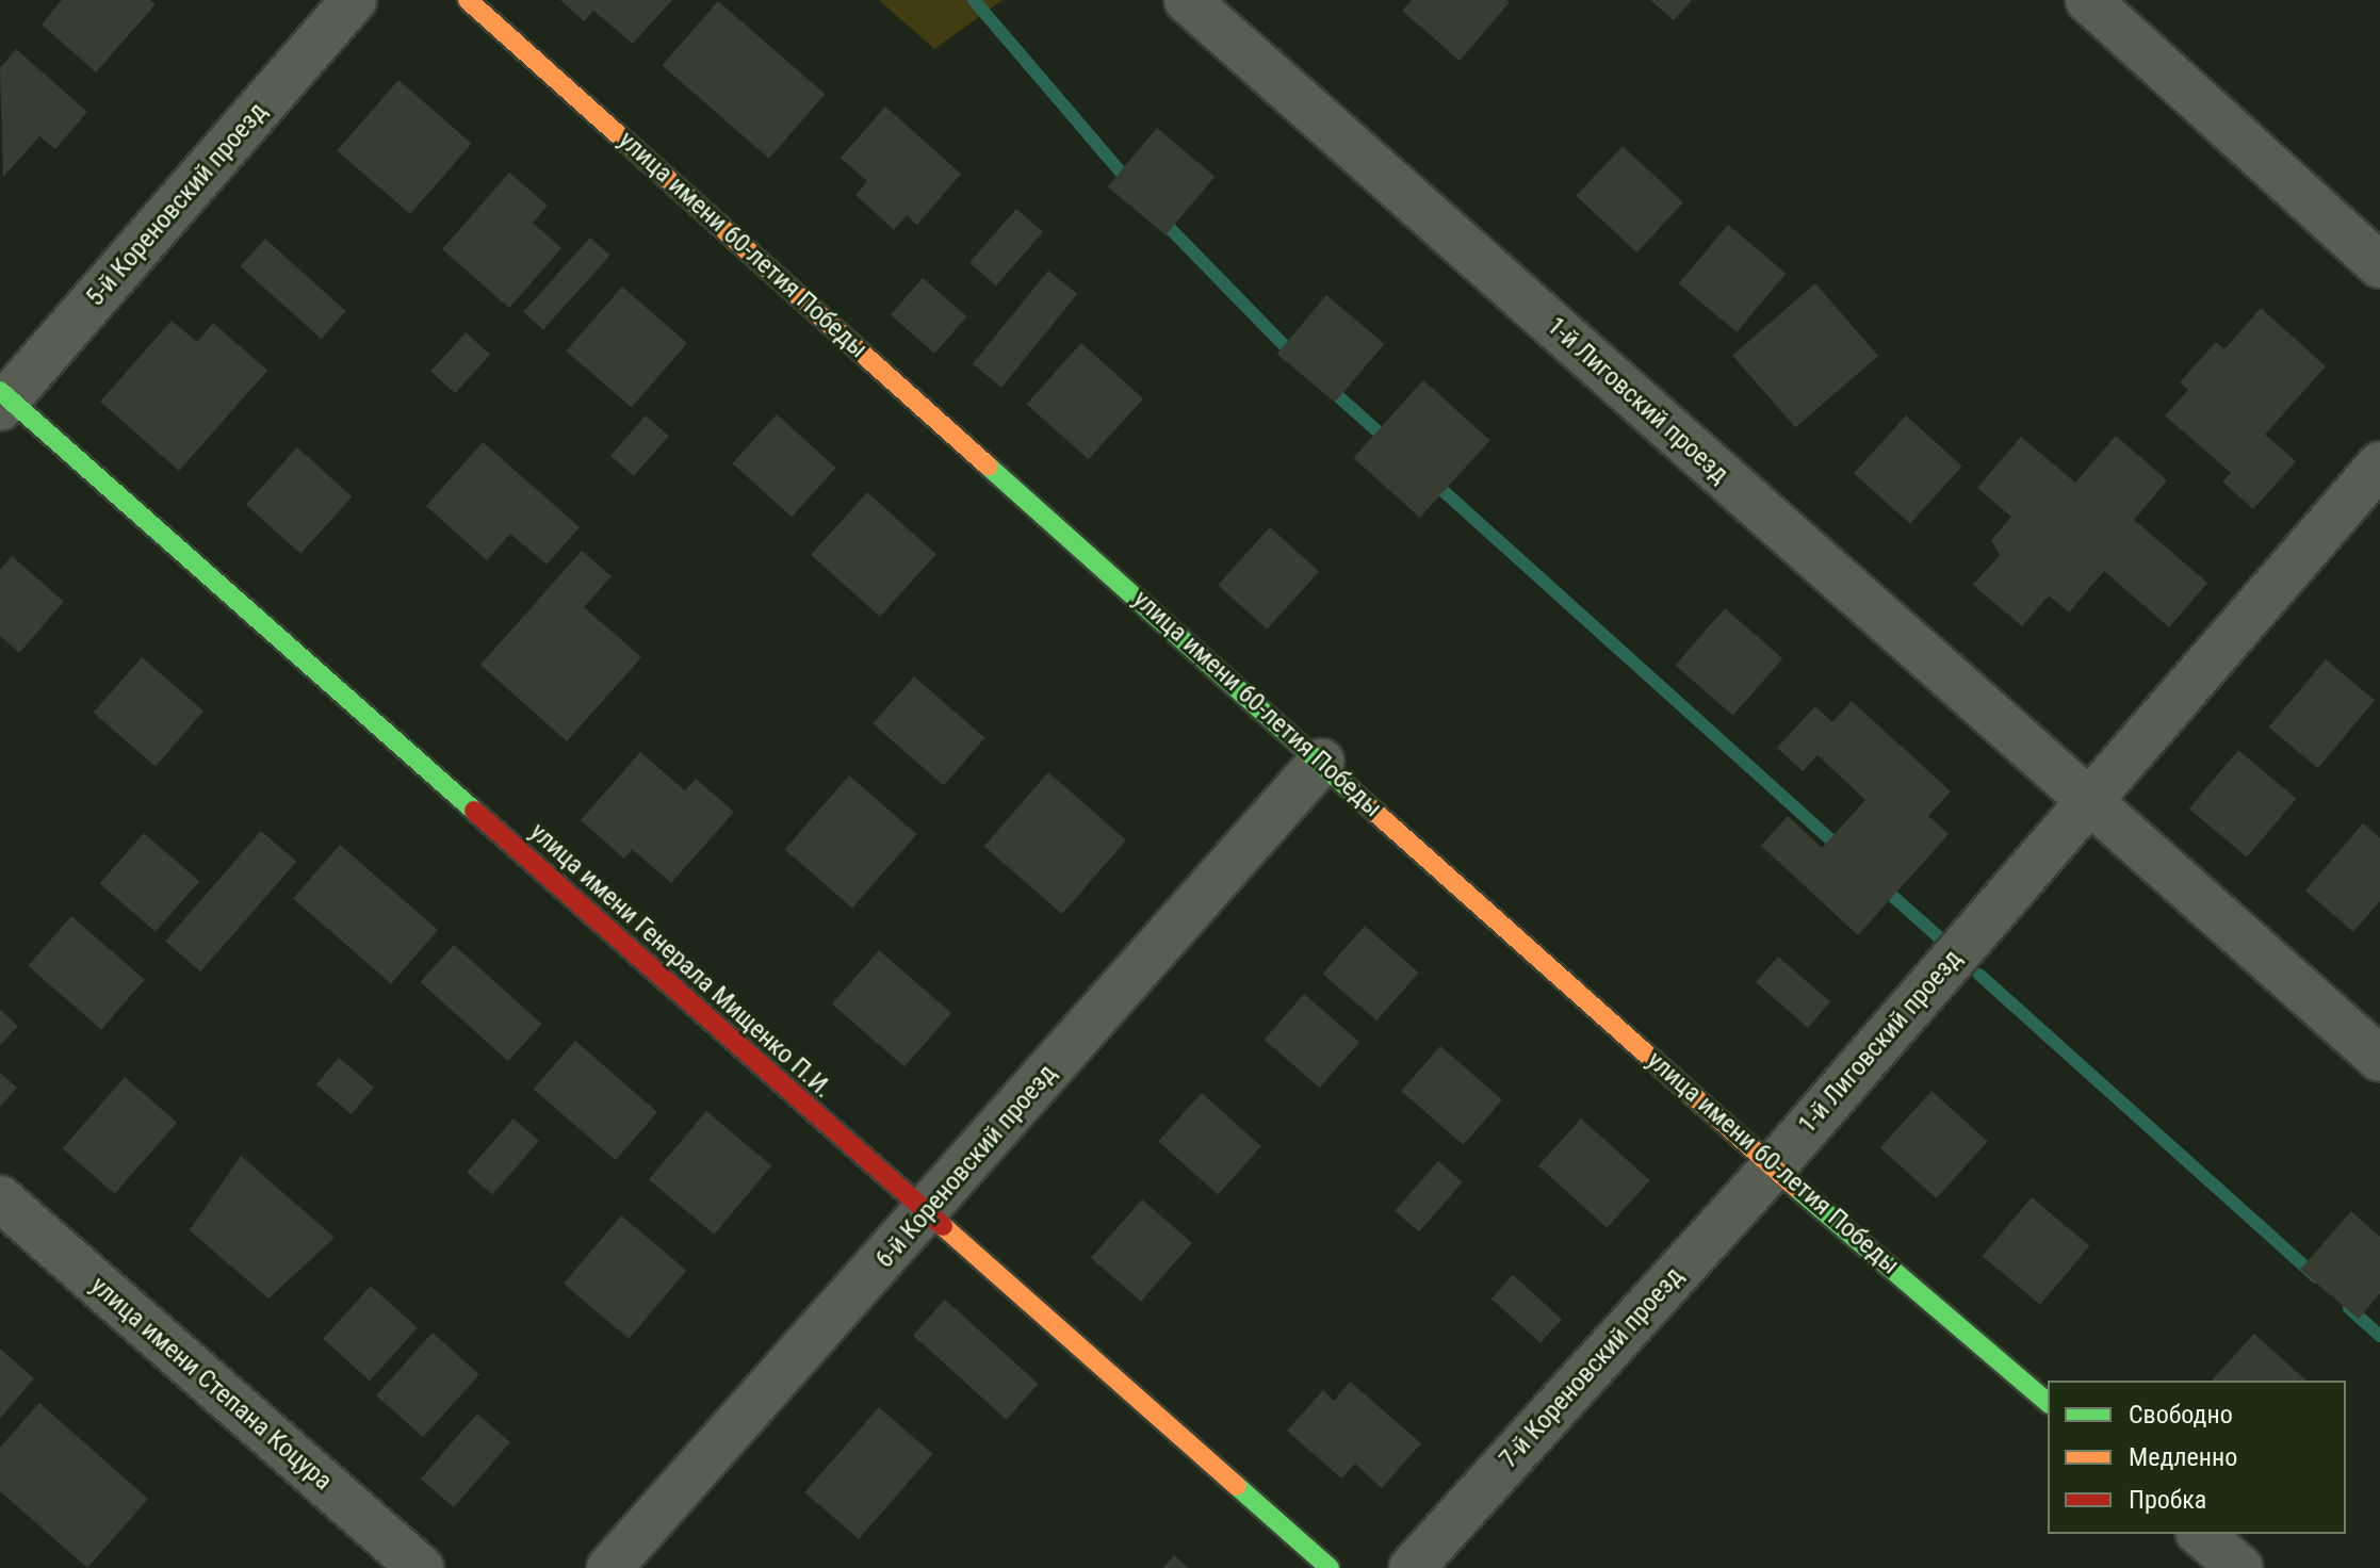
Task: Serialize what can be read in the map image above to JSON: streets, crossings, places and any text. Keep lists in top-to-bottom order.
{
  "streets": {
    "street": [
      "5-й Кореновский проезд",
      "улица имени 60-летия Победы",
      "1-й Лиговский проезд",
      "улица имени Генерала Мищенко П.И.",
      "6-й Кореновский проезд",
      "7-й Кореновский проезд",
      "улица имени Степана Коцура"
    ]
  },
  "crossings": [
    ["5-й Кореновский проезд", "улица имени Генерала Мищенко П.И."],
    ["улица имени 60-летия Победы", "1-й Лиговский проезд"],
    ["улица имени 60-летия Победы", "6-й Кореновский проезд"],
    ["улица имени 60-летия Победы", "7-й Кореновский проезд"],
    ["1-й Лиговский проезд", "7-й Кореновский проезд"],
    ["улица имени Генерала Мищенко П.И.", "6-й Кореновский проезд"]
  ],
  "legend": ["Свободно", "Медленно", "Пробка"]
}
